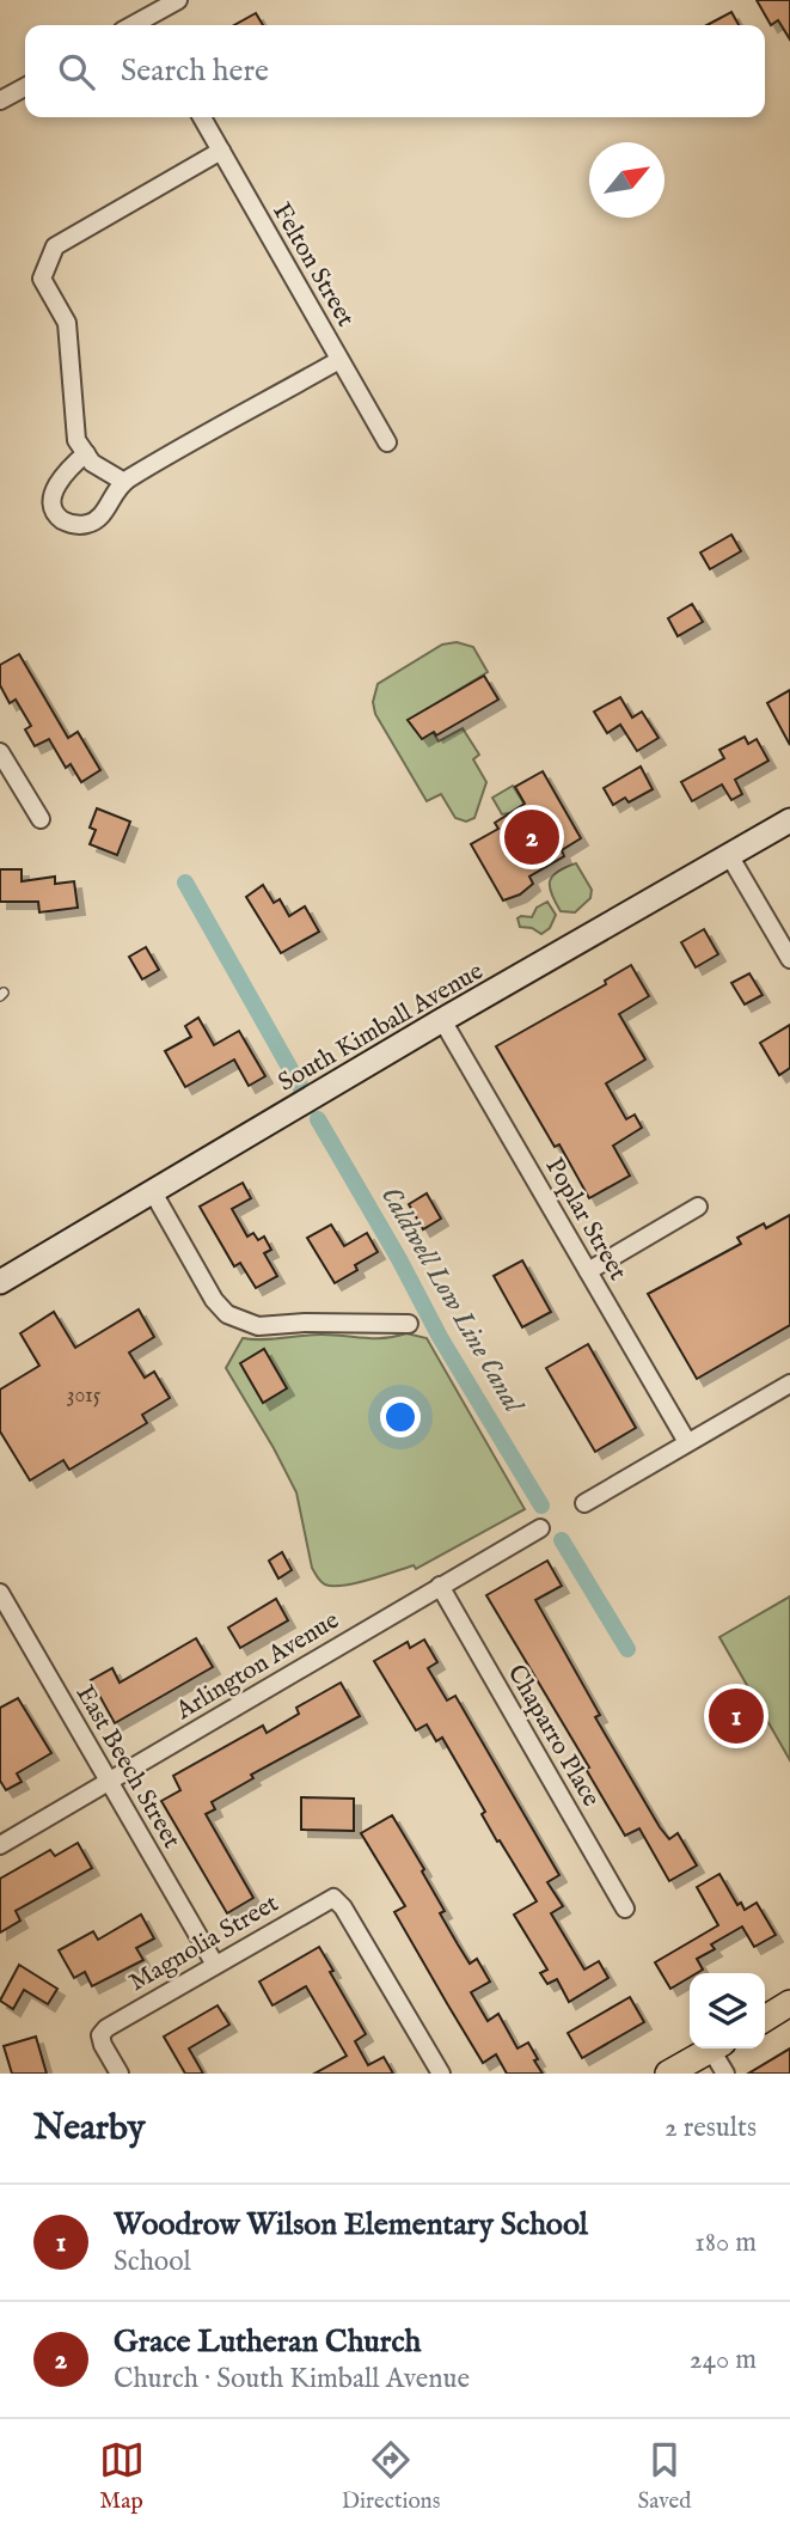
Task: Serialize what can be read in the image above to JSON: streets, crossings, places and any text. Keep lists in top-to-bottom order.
{
  "streets": {
    "street": [
      "Felton Street",
      "South Kimball Avenue",
      "Poplar Street",
      "Arlington Avenue",
      "Chaparro Place",
      "East Beech Street",
      "Magnolia Street"
    ]
  },
  "crossings": [
    ["South Kimball Avenue", "Poplar Street"],
    ["Arlington Avenue", "Chaparro Place"],
    ["Arlington Avenue", "East Beech Street"],
    ["East Beech Street", "Magnolia Street"]
  ],
  "water": ["Caldwell Low Line Canal"],
  "house_numbers": ["3015"],
  "north": "top right",
  "page": {
    "search": "Search here",
    "pins": ["2", "1"],
    "heading": ["Nearby", "2 results"],
    "list": [
      {
        "mark": "1",
        "name": "Woodrow Wilson Elementary School",
        "note": "School",
        "value": "180 m"
      },
      {
        "mark": "2",
        "name": "Grace Lutheran Church",
        "note": "Church · South Kimball Avenue",
        "value": "240 m"
      }
    ],
    "nav": ["Map", "Directions", "Saved"]
  }
}
